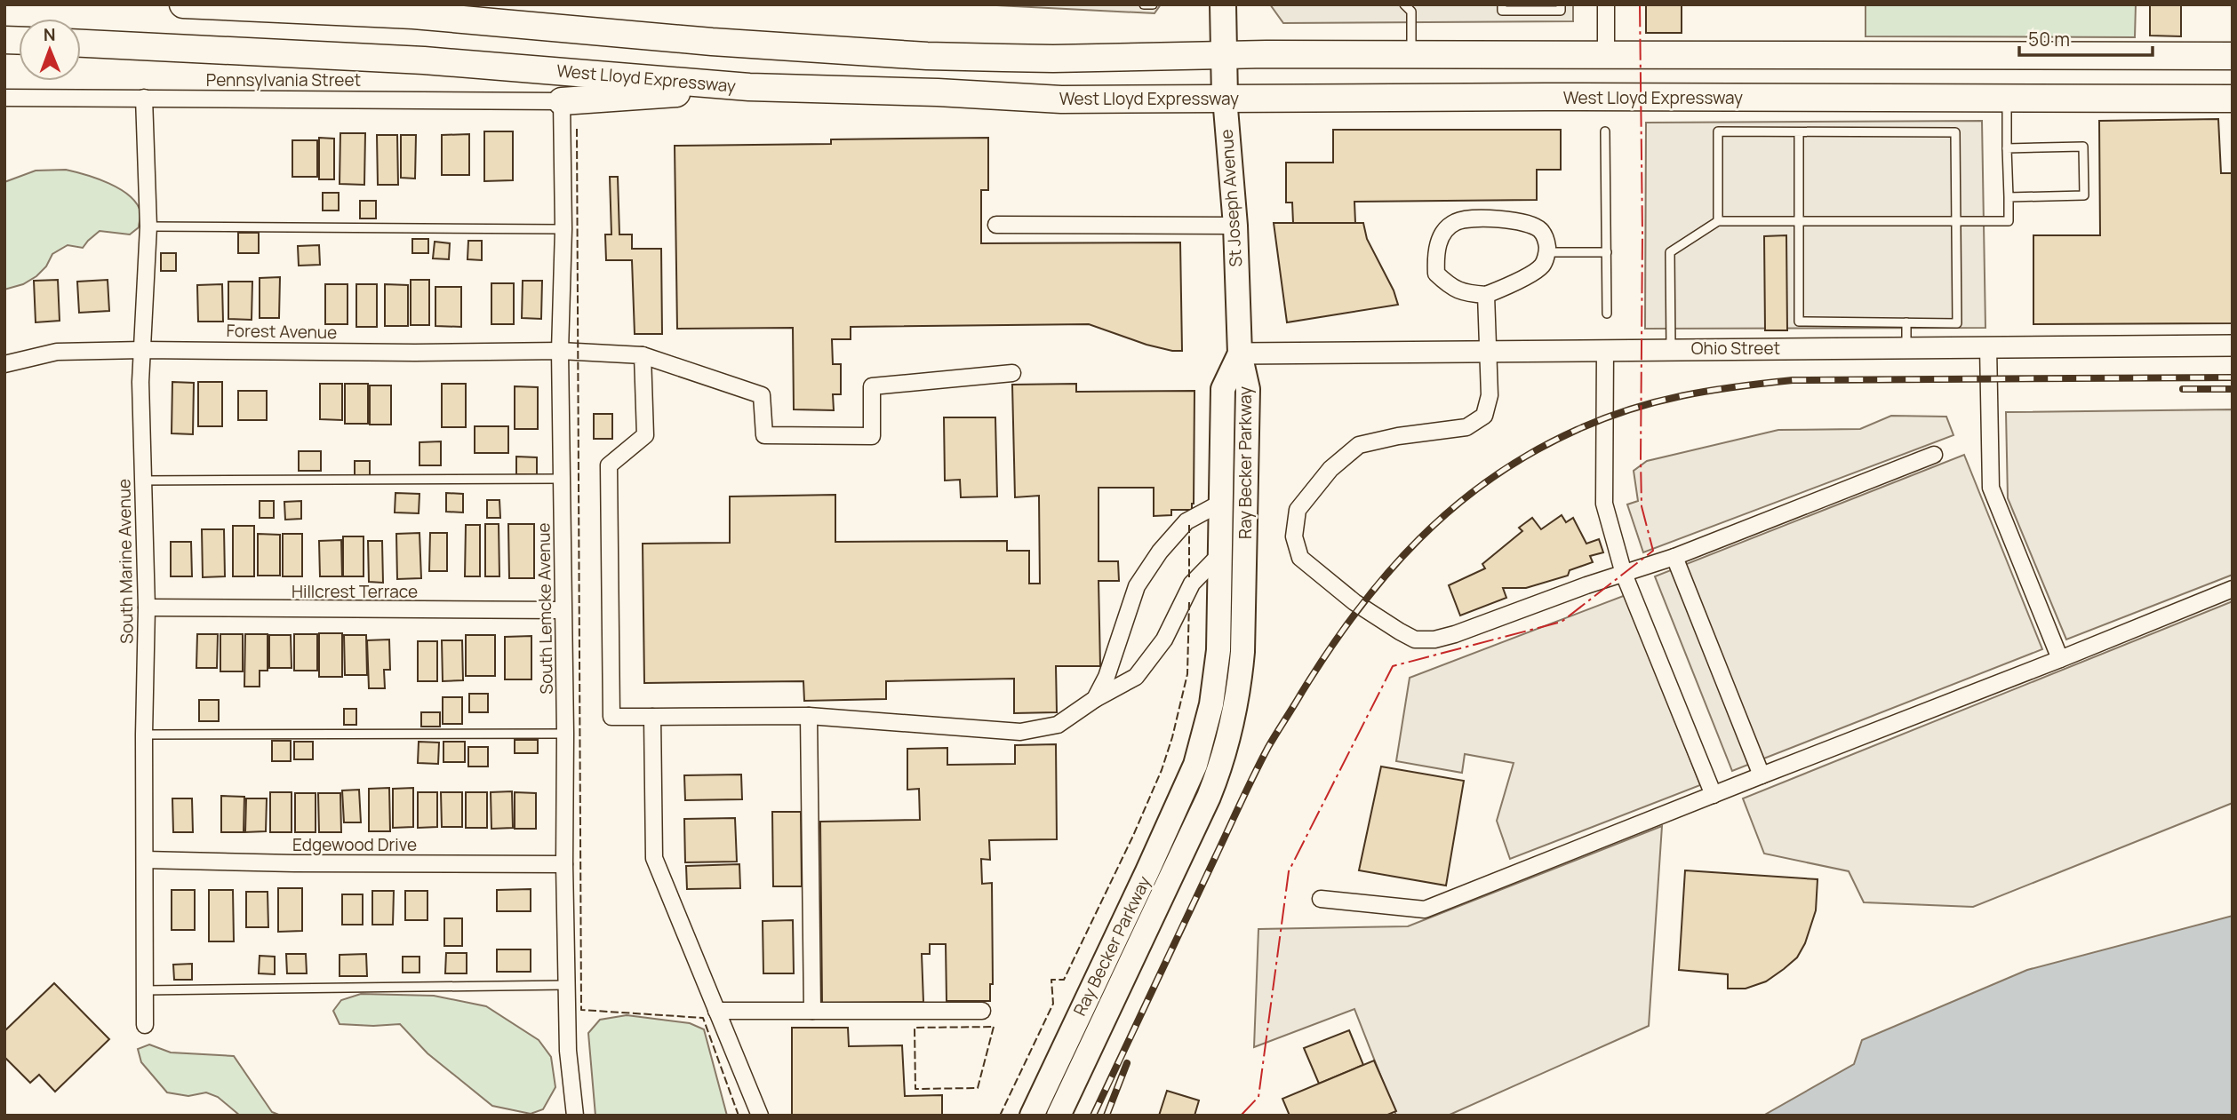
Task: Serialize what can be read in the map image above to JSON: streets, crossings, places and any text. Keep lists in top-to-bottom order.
{
  "streets": {
    "highway": ["West Lloyd Expressway"],
    "main road": ["St Joseph Avenue", "Ray Becker Parkway"],
    "street": [
      "Pennsylvania Street",
      "Forest Avenue",
      "Ohio Street",
      "South Marine Avenue",
      "Hillcrest Terrace",
      "South Lemcke Avenue",
      "Edgewood Drive"
    ]
  },
  "crossings": [
    ["West Lloyd Expressway", "St Joseph Avenue"],
    ["Pennsylvania Street", "South Marine Avenue"],
    ["Pennsylvania Street", "South Lemcke Avenue"],
    ["St Joseph Avenue", "Ohio Street"],
    ["St Joseph Avenue", "Ray Becker Parkway"],
    ["Forest Avenue", "South Marine Avenue"],
    ["Forest Avenue", "South Lemcke Avenue"],
    ["Ohio Street", "Ray Becker Parkway"],
    ["South Marine Avenue", "Hillcrest Terrace"],
    ["South Marine Avenue", "Edgewood Drive"],
    ["Hillcrest Terrace", "South Lemcke Avenue"],
    ["South Lemcke Avenue", "Edgewood Drive"]
  ],
  "scale_bar": "50 m",
  "north": "top"
}
